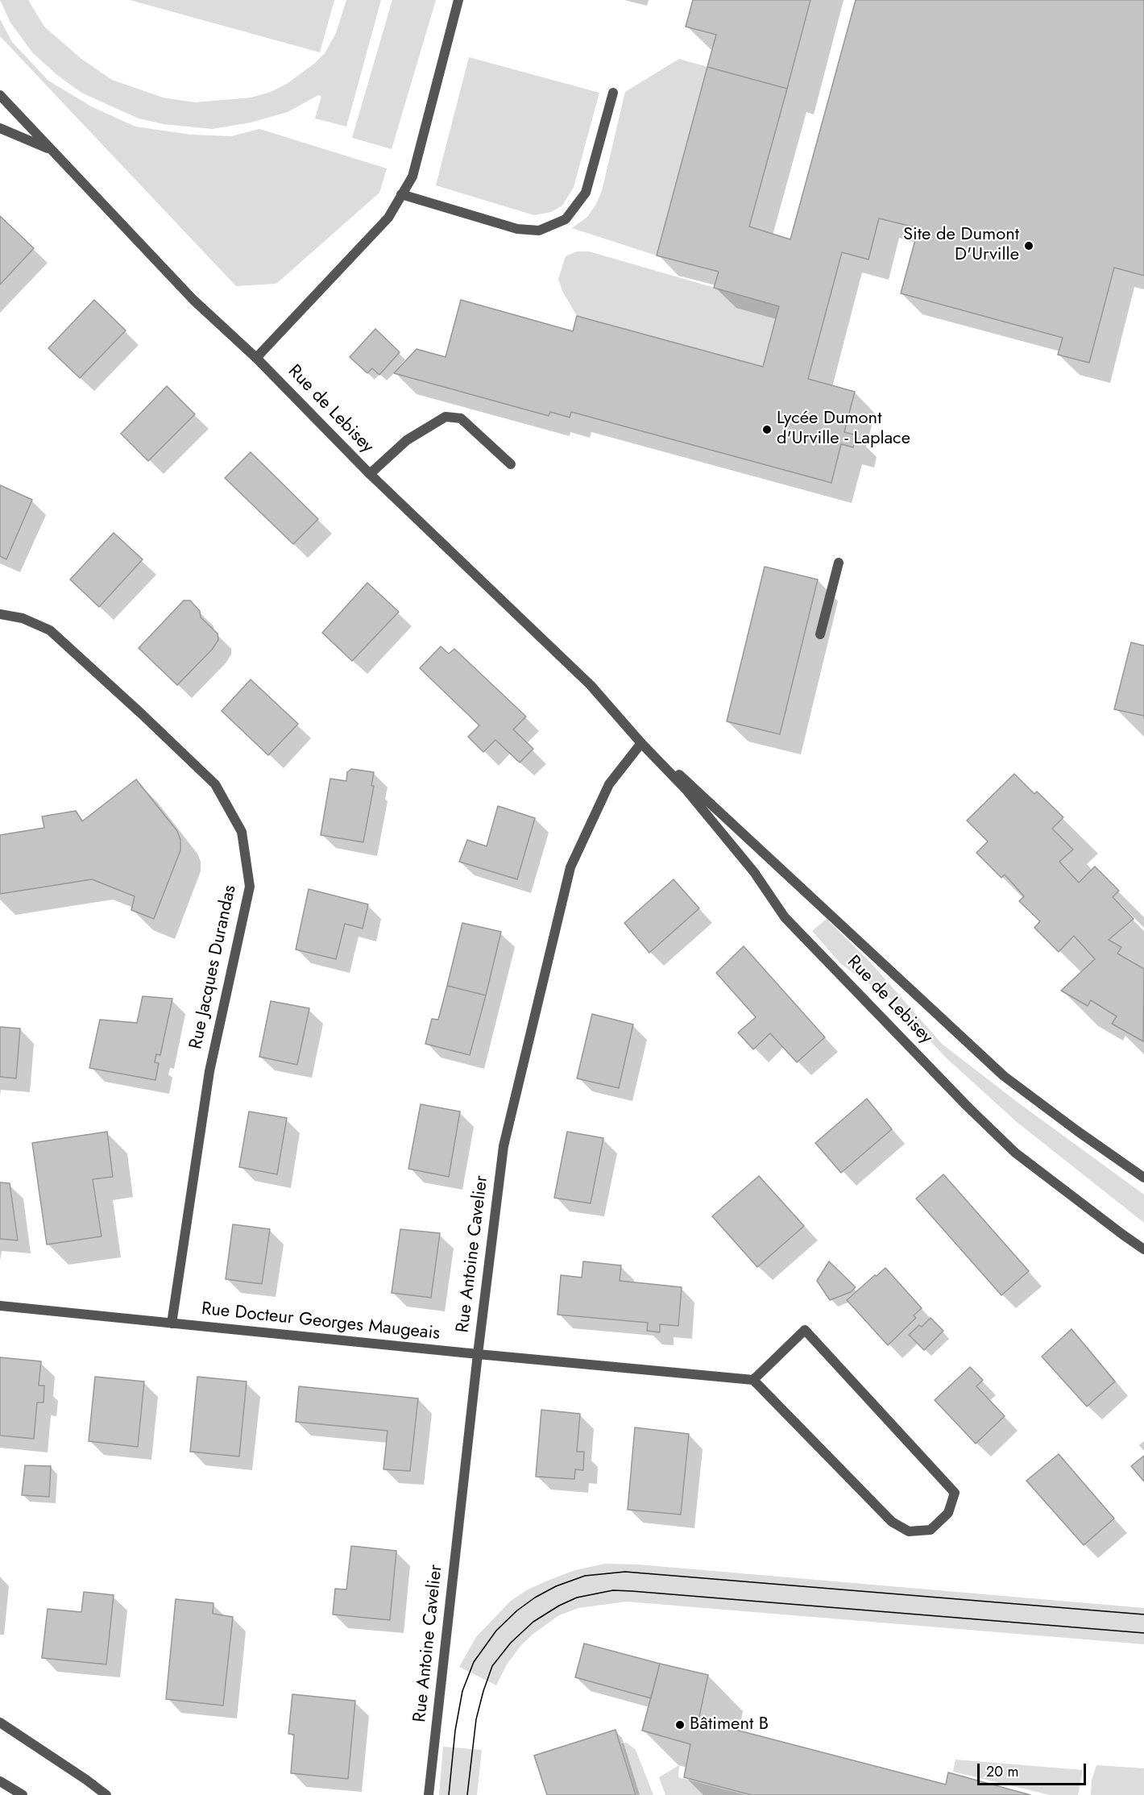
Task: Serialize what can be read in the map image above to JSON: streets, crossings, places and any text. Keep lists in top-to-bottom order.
{
  "streets": {
    "street": [
      "Rue de Lebisey",
      "Rue Jacques Durandas",
      "Rue Antoine Cavelier",
      "Rue Docteur Georges Maugeais"
    ]
  },
  "crossings": [
    ["Rue de Lebisey", "Rue Antoine Cavelier"],
    ["Rue Jacques Durandas", "Rue Docteur Georges Maugeais"],
    ["Rue Antoine Cavelier", "Rue Docteur Georges Maugeais"]
  ],
  "places": ["Site de Dumont D'Urville", "Lycée Dumont d'Urville - Laplace", "Bâtiment B"],
  "scale_bar": "20 m"
}
